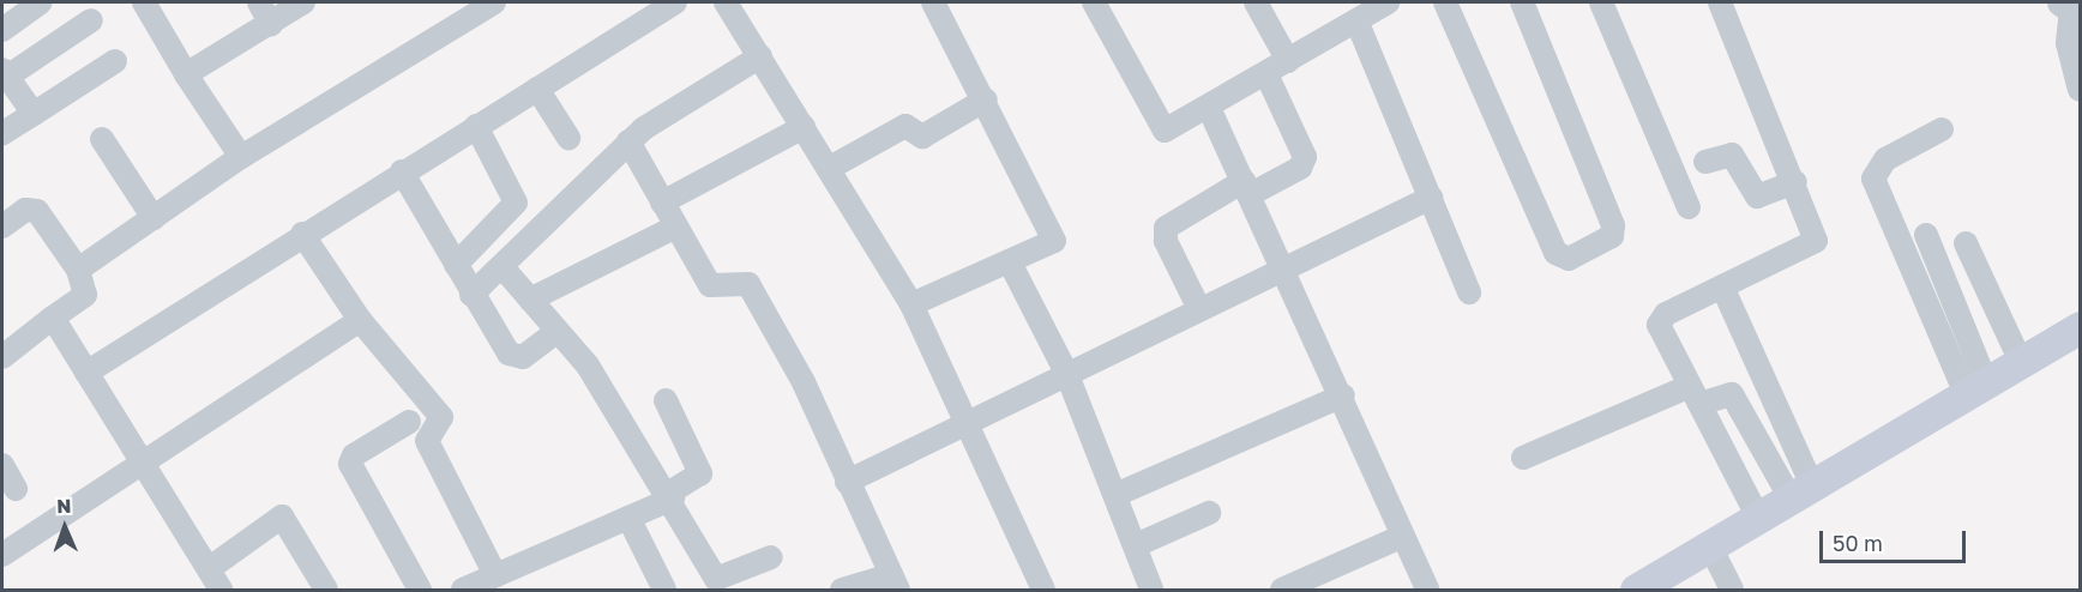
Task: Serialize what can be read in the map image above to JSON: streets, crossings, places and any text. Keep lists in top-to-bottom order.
{
  "scale_bar": "50 m",
  "north": "top"
}
